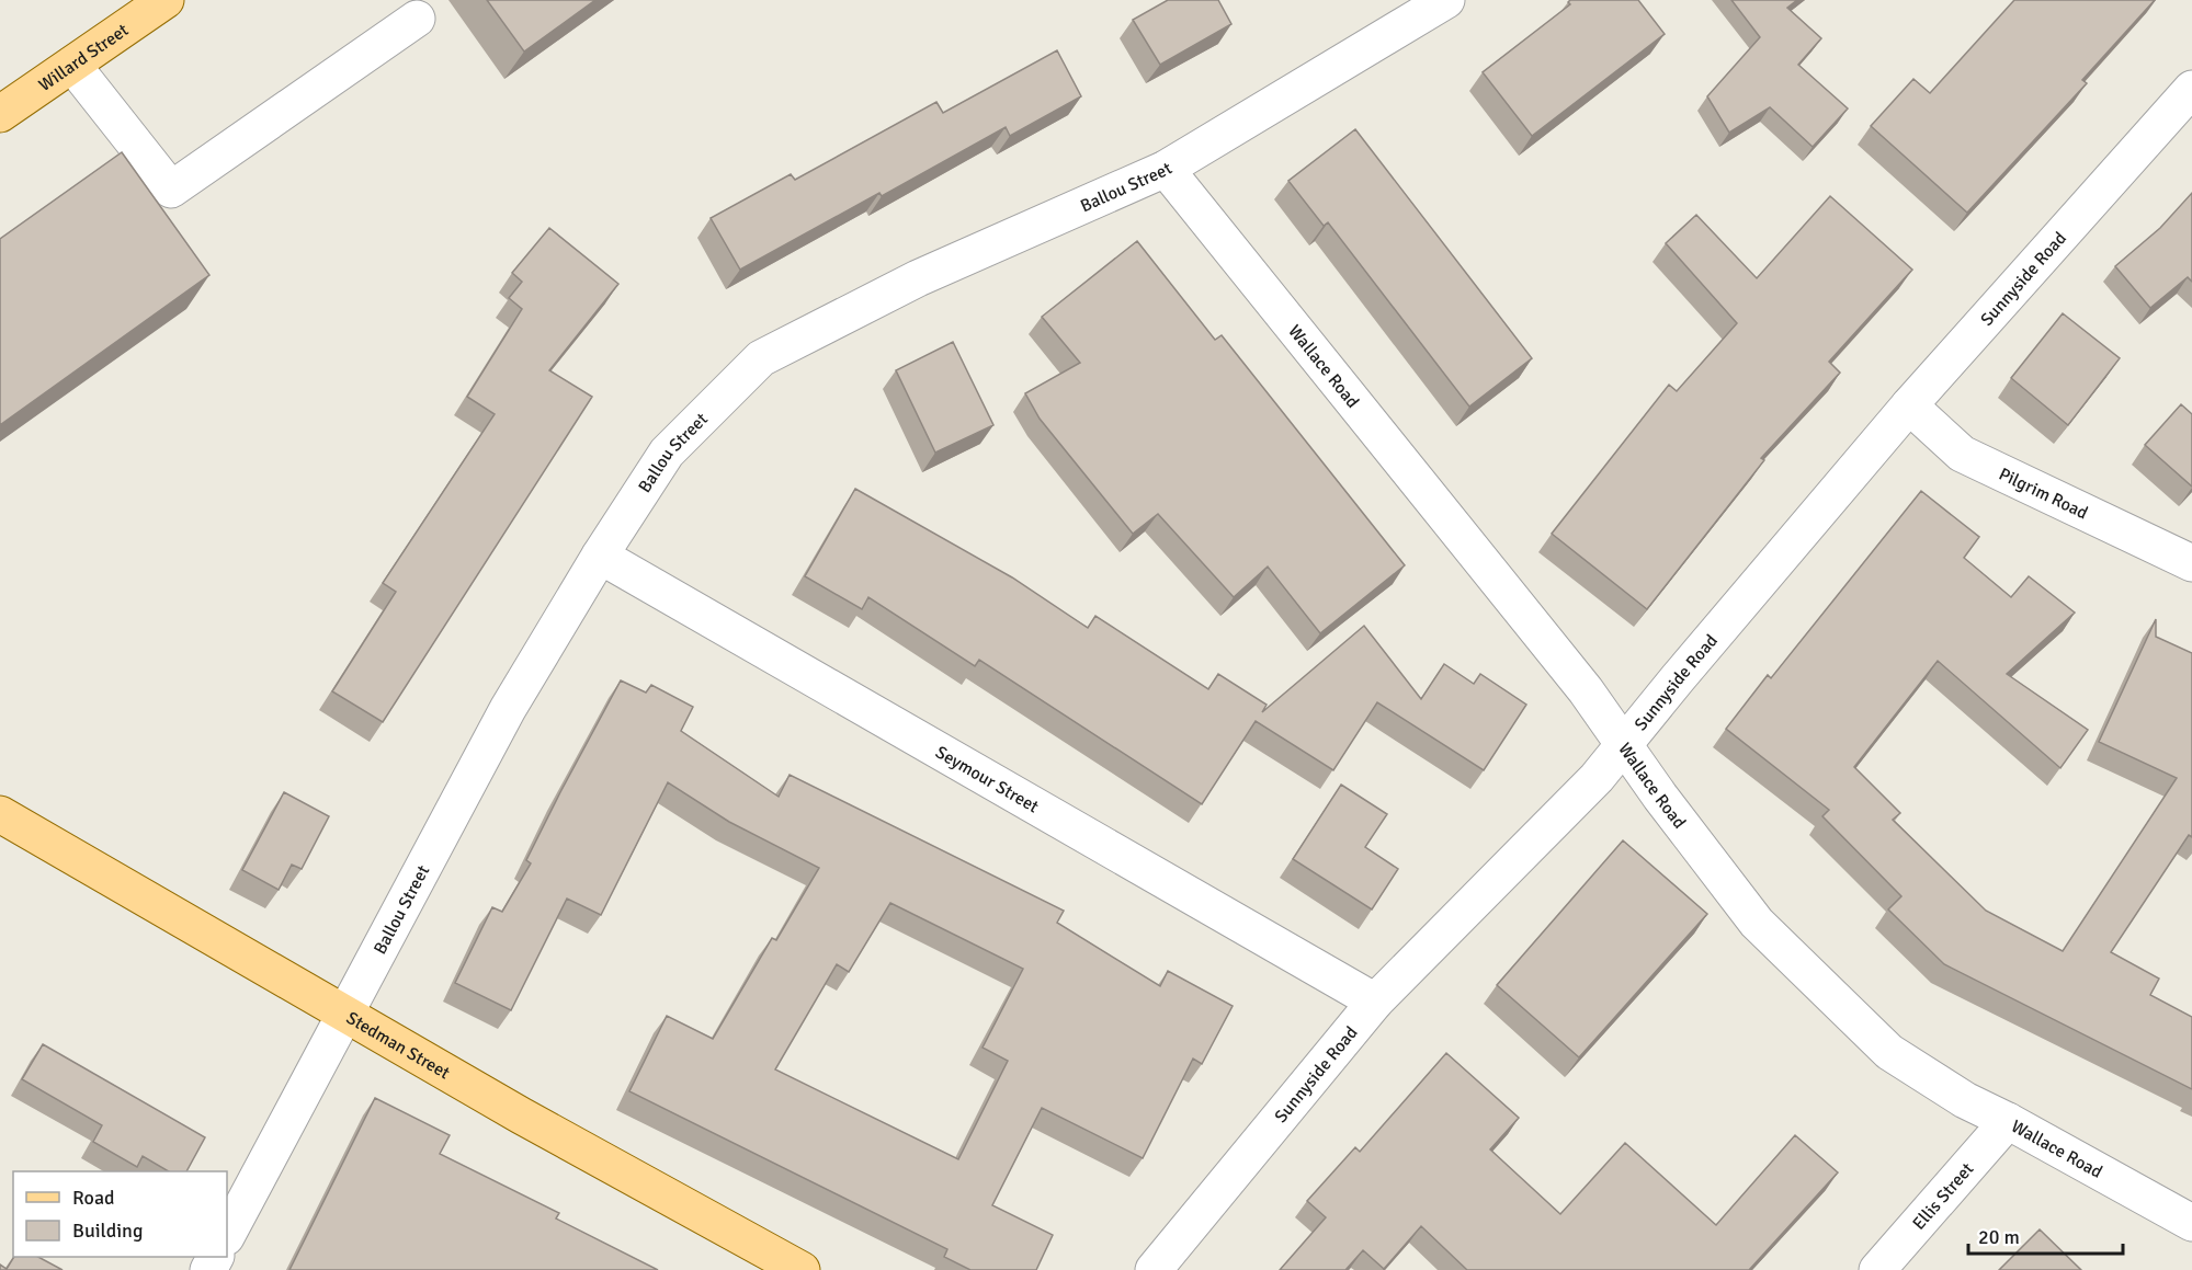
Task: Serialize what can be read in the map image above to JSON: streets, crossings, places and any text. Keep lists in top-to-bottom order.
{
  "streets": {
    "main road": ["Willard Street", "Stedman Street"],
    "street": [
      "Ballou Street",
      "Sunnyside Road",
      "Wallace Road",
      "Pilgrim Road",
      "Seymour Street",
      "Ellis Street"
    ]
  },
  "crossings": [
    ["Ballou Street", "Wallace Road"],
    ["Ballou Street", "Seymour Street"],
    ["Ballou Street", "Stedman Street"],
    ["Sunnyside Road", "Wallace Road"],
    ["Sunnyside Road", "Pilgrim Road"],
    ["Sunnyside Road", "Seymour Street"],
    ["Wallace Road", "Ellis Street"]
  ],
  "legend": ["Road", "Building"],
  "scale_bar": "20 m"
}
